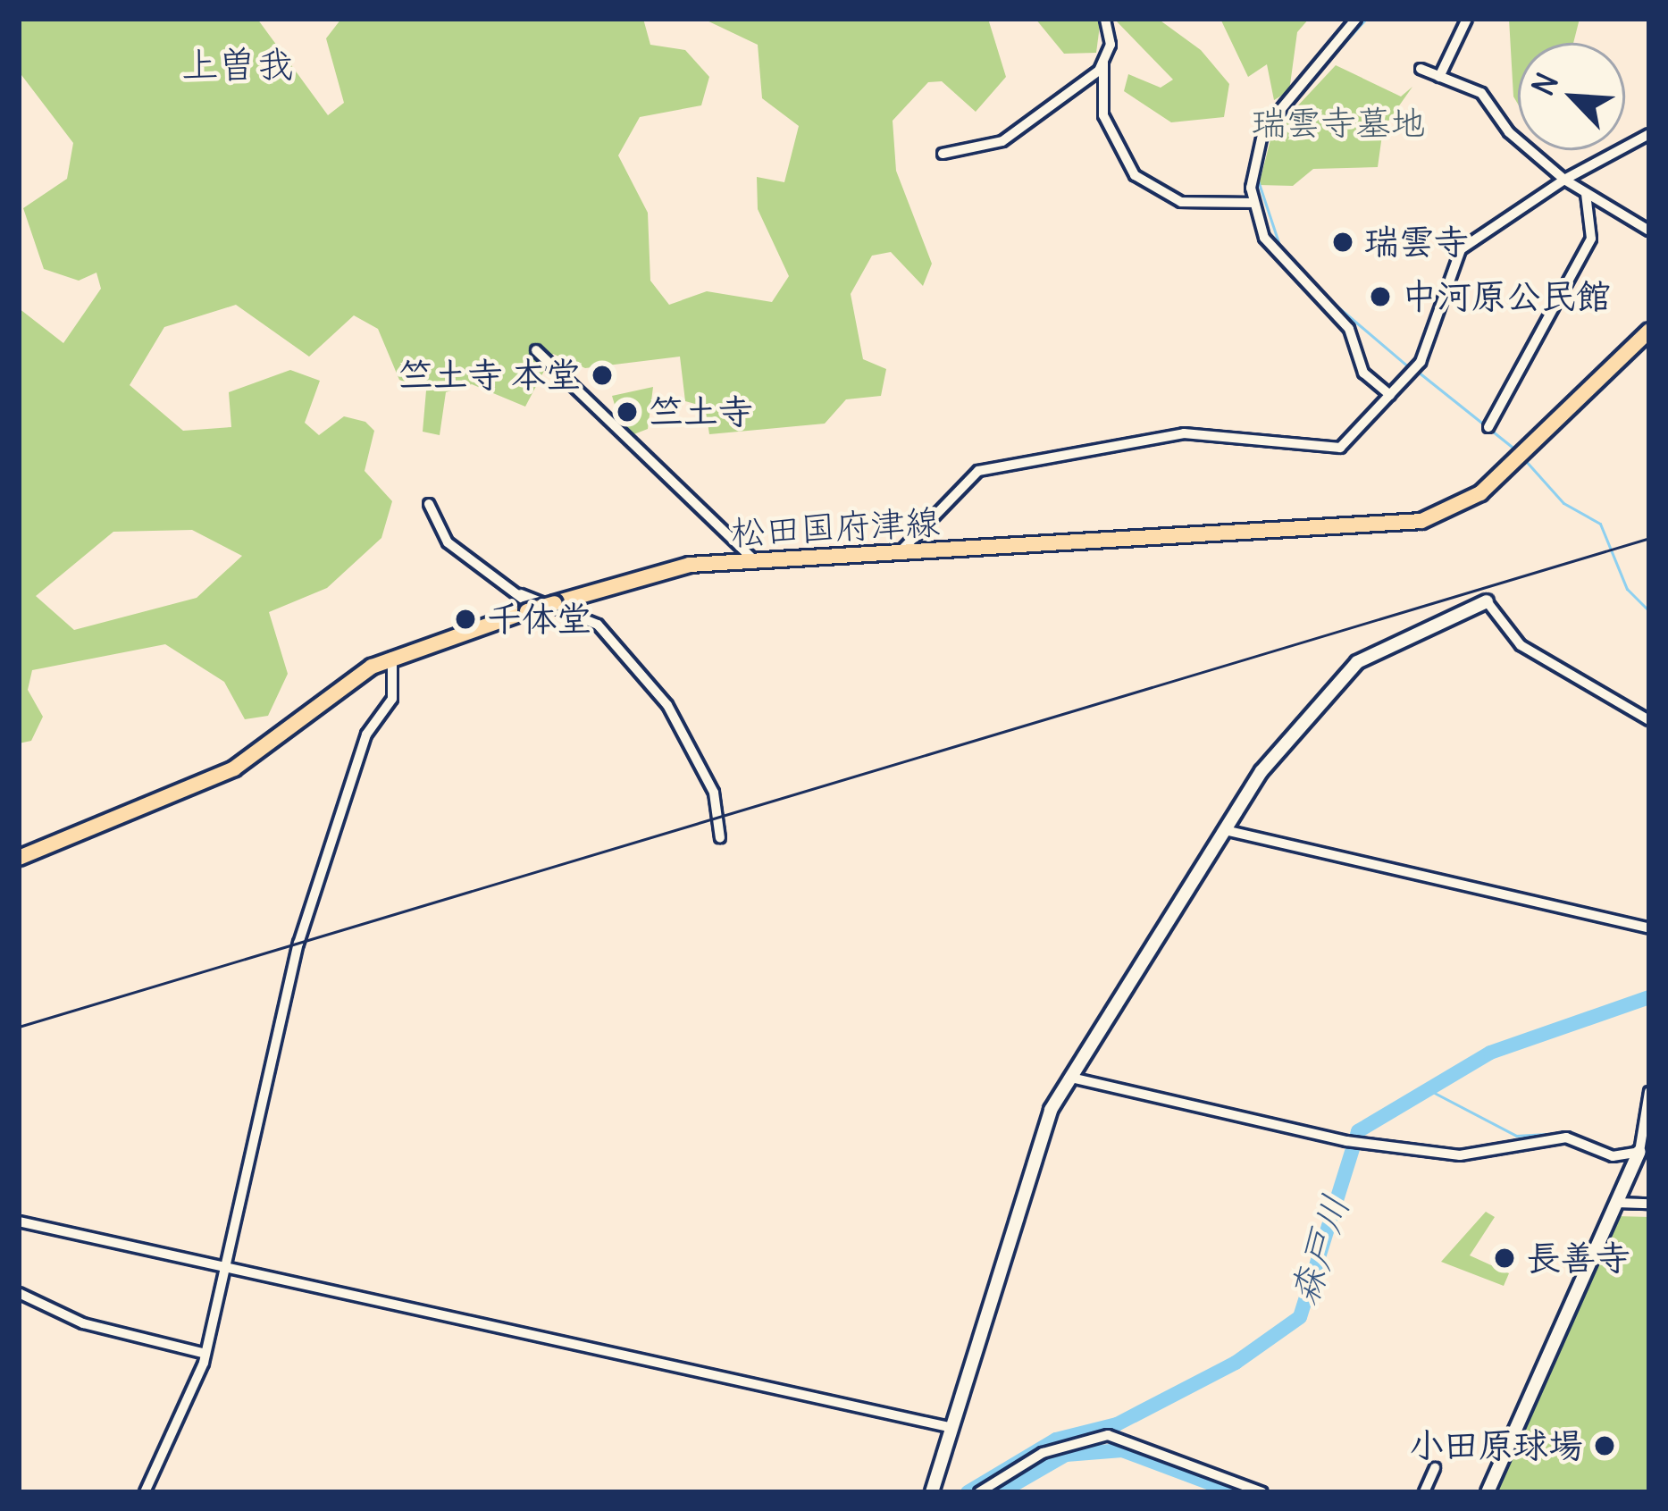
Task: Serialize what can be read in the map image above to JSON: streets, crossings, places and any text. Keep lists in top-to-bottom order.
{
  "streets": {
    "main road": ["松田国府津線"]
  },
  "districts": ["上曽我"],
  "water": ["森戸川"],
  "parks": ["瑞雲寺墓地"],
  "places": [
    "瑞雲寺",
    "中河原公民館",
    "竺土寺 本堂",
    "竺土寺",
    "千体堂",
    "長善寺",
    "小田原球場"
  ],
  "north": "top left"
}
